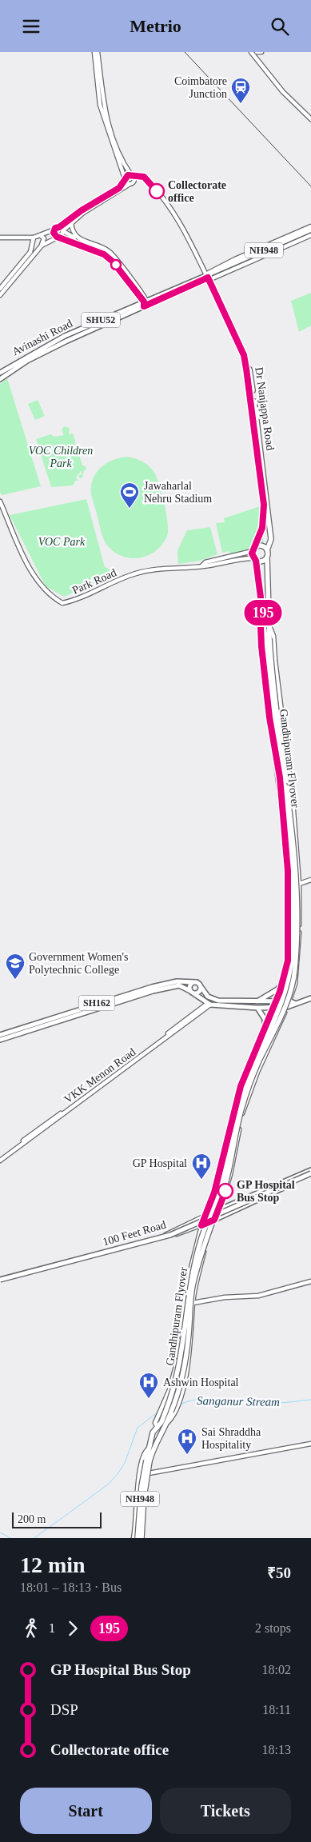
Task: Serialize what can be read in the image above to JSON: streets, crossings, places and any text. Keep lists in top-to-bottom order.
{
  "streets": {
    "highway": ["NH948", "Dr Nanjappa Road", "Gandhipuram Flyover"],
    "main road": [
      "SHU52",
      "Avinashi Road",
      "SH162",
      "100 Feet Road"
    ],
    "street": ["Park Road", "VKK Menon Road"]
  },
  "crossings": [
    ["NH948", "Avinashi Road"],
    ["NH948", "Dr Nanjappa Road"],
    ["NH948", "Park Road"],
    ["NH948", "Gandhipuram Flyover"],
    ["Avinashi Road", "Dr Nanjappa Road"],
    ["Dr Nanjappa Road", "Park Road"],
    ["SH162", "VKK Menon Road"]
  ],
  "water": ["Sanganur Stream"],
  "parks": ["VOC Children Park", "VOC Park"],
  "places": {
    "station": ["Coimbatore Junction"],
    "other": ["Collectorate office", "GP Hospital Bus Stop"],
    "sports": ["Jawaharlal Nehru Stadium"],
    "school or university": ["Government Women's Polytechnic College"],
    "hospital": ["GP Hospital", "Ashwin Hospital", "Sai Shraddha Hospitality"]
  },
  "lines": ["bus line 195"],
  "scale_bar": "200 m",
  "page": {
    "header": "Metrio",
    "on_map": "195",
    "scale": "200 m",
    "heading": ["12 min", "18:01 – 18:13 · Bus", "₹50"],
    "legs": ["1", "195", "2 stops"],
    "list": [
      {
        "name": "GP Hospital Bus Stop",
        "value": "18:02"
      },
      {
        "name": "DSP",
        "value": "18:11"
      },
      {
        "name": "Collectorate office",
        "value": "18:13"
      }
    ],
    "buttons": ["Start", "Tickets"]
  }
}
